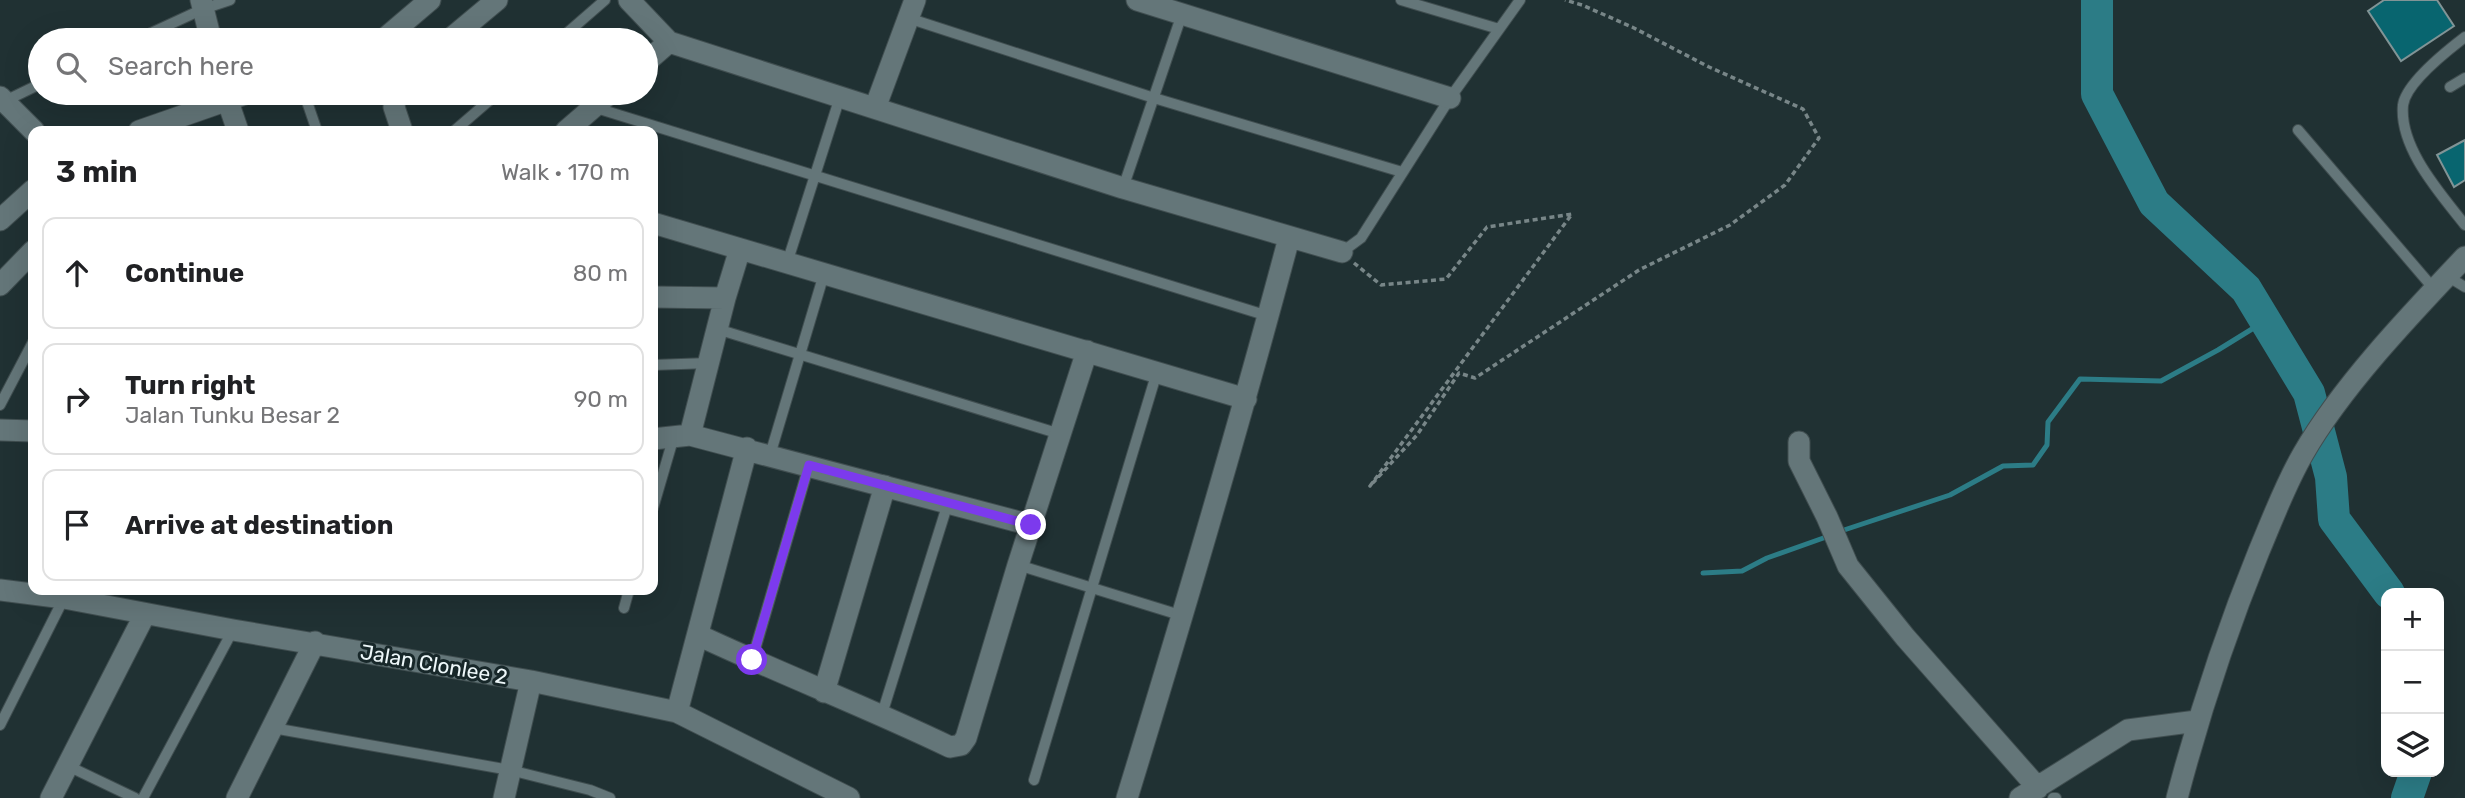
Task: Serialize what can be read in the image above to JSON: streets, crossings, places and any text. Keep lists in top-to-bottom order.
{
  "streets": {
    "street": ["Jalan Clonlee 2"]
  },
  "page": {
    "search": "Search here",
    "heading": ["3 min", "Walk · 170 m"],
    "list": [
      ["Continue", "80 m"],
      ["Turn right", "Jalan Tunku Besar 2", "90 m"],
      "Arrive at destination"
    ],
    "map_buttons": ["+", "−"]
  }
}
